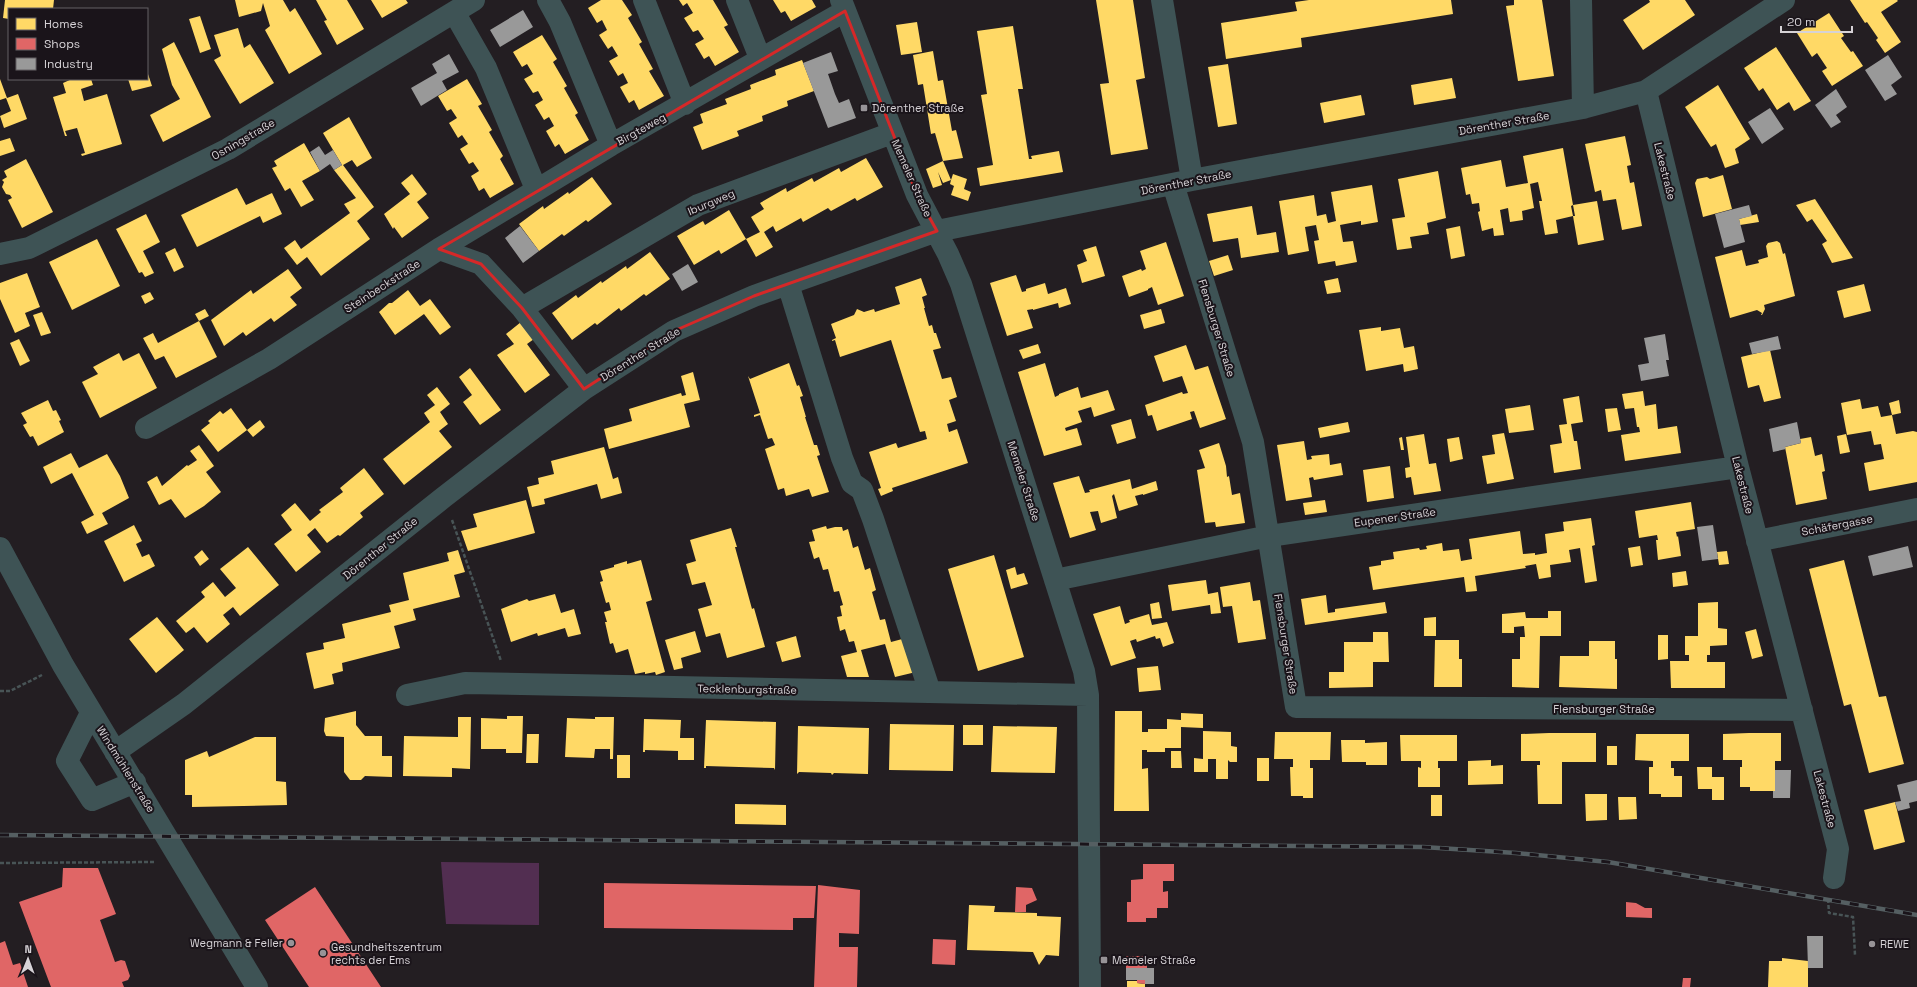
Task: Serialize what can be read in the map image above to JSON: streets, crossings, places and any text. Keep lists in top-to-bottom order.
{
  "streets": {
    "street": [
      "Dörenther Straße",
      "Birgteweg",
      "Osningstraße",
      "Lakestraße",
      "Memeler Straße",
      "Iburgweg",
      "Steinbeckstraße",
      "Flensburger Straße",
      "Eupener Straße",
      "Schäfergasse",
      "Tecklenburgstraße",
      "Windmühlenstraße"
    ]
  },
  "crossings": [
    ["Dörenther Straße", "Lakestraße"],
    ["Dörenther Straße", "Memeler Straße"],
    ["Dörenther Straße", "Flensburger Straße"],
    ["Dörenther Straße", "Windmühlenstraße"],
    ["Birgteweg", "Memeler Straße"],
    ["Birgteweg", "Steinbeckstraße"],
    ["Lakestraße", "Flensburger Straße"],
    ["Lakestraße", "Eupener Straße"],
    ["Lakestraße", "Schäfergasse"],
    ["Memeler Straße", "Iburgweg"],
    ["Memeler Straße", "Eupener Straße"],
    ["Memeler Straße", "Tecklenburgstraße"],
    ["Flensburger Straße", "Eupener Straße"]
  ],
  "places": {
    "transit": ["Dörenther Straße", "Memeler Straße"],
    "other": ["Wegmann & Feller", "REWE", "Gesundheitszentrum rechts der Ems"]
  },
  "legend": ["Homes", "Shops", "Industry"],
  "scale_bar": "20 m",
  "north": "top"
}
